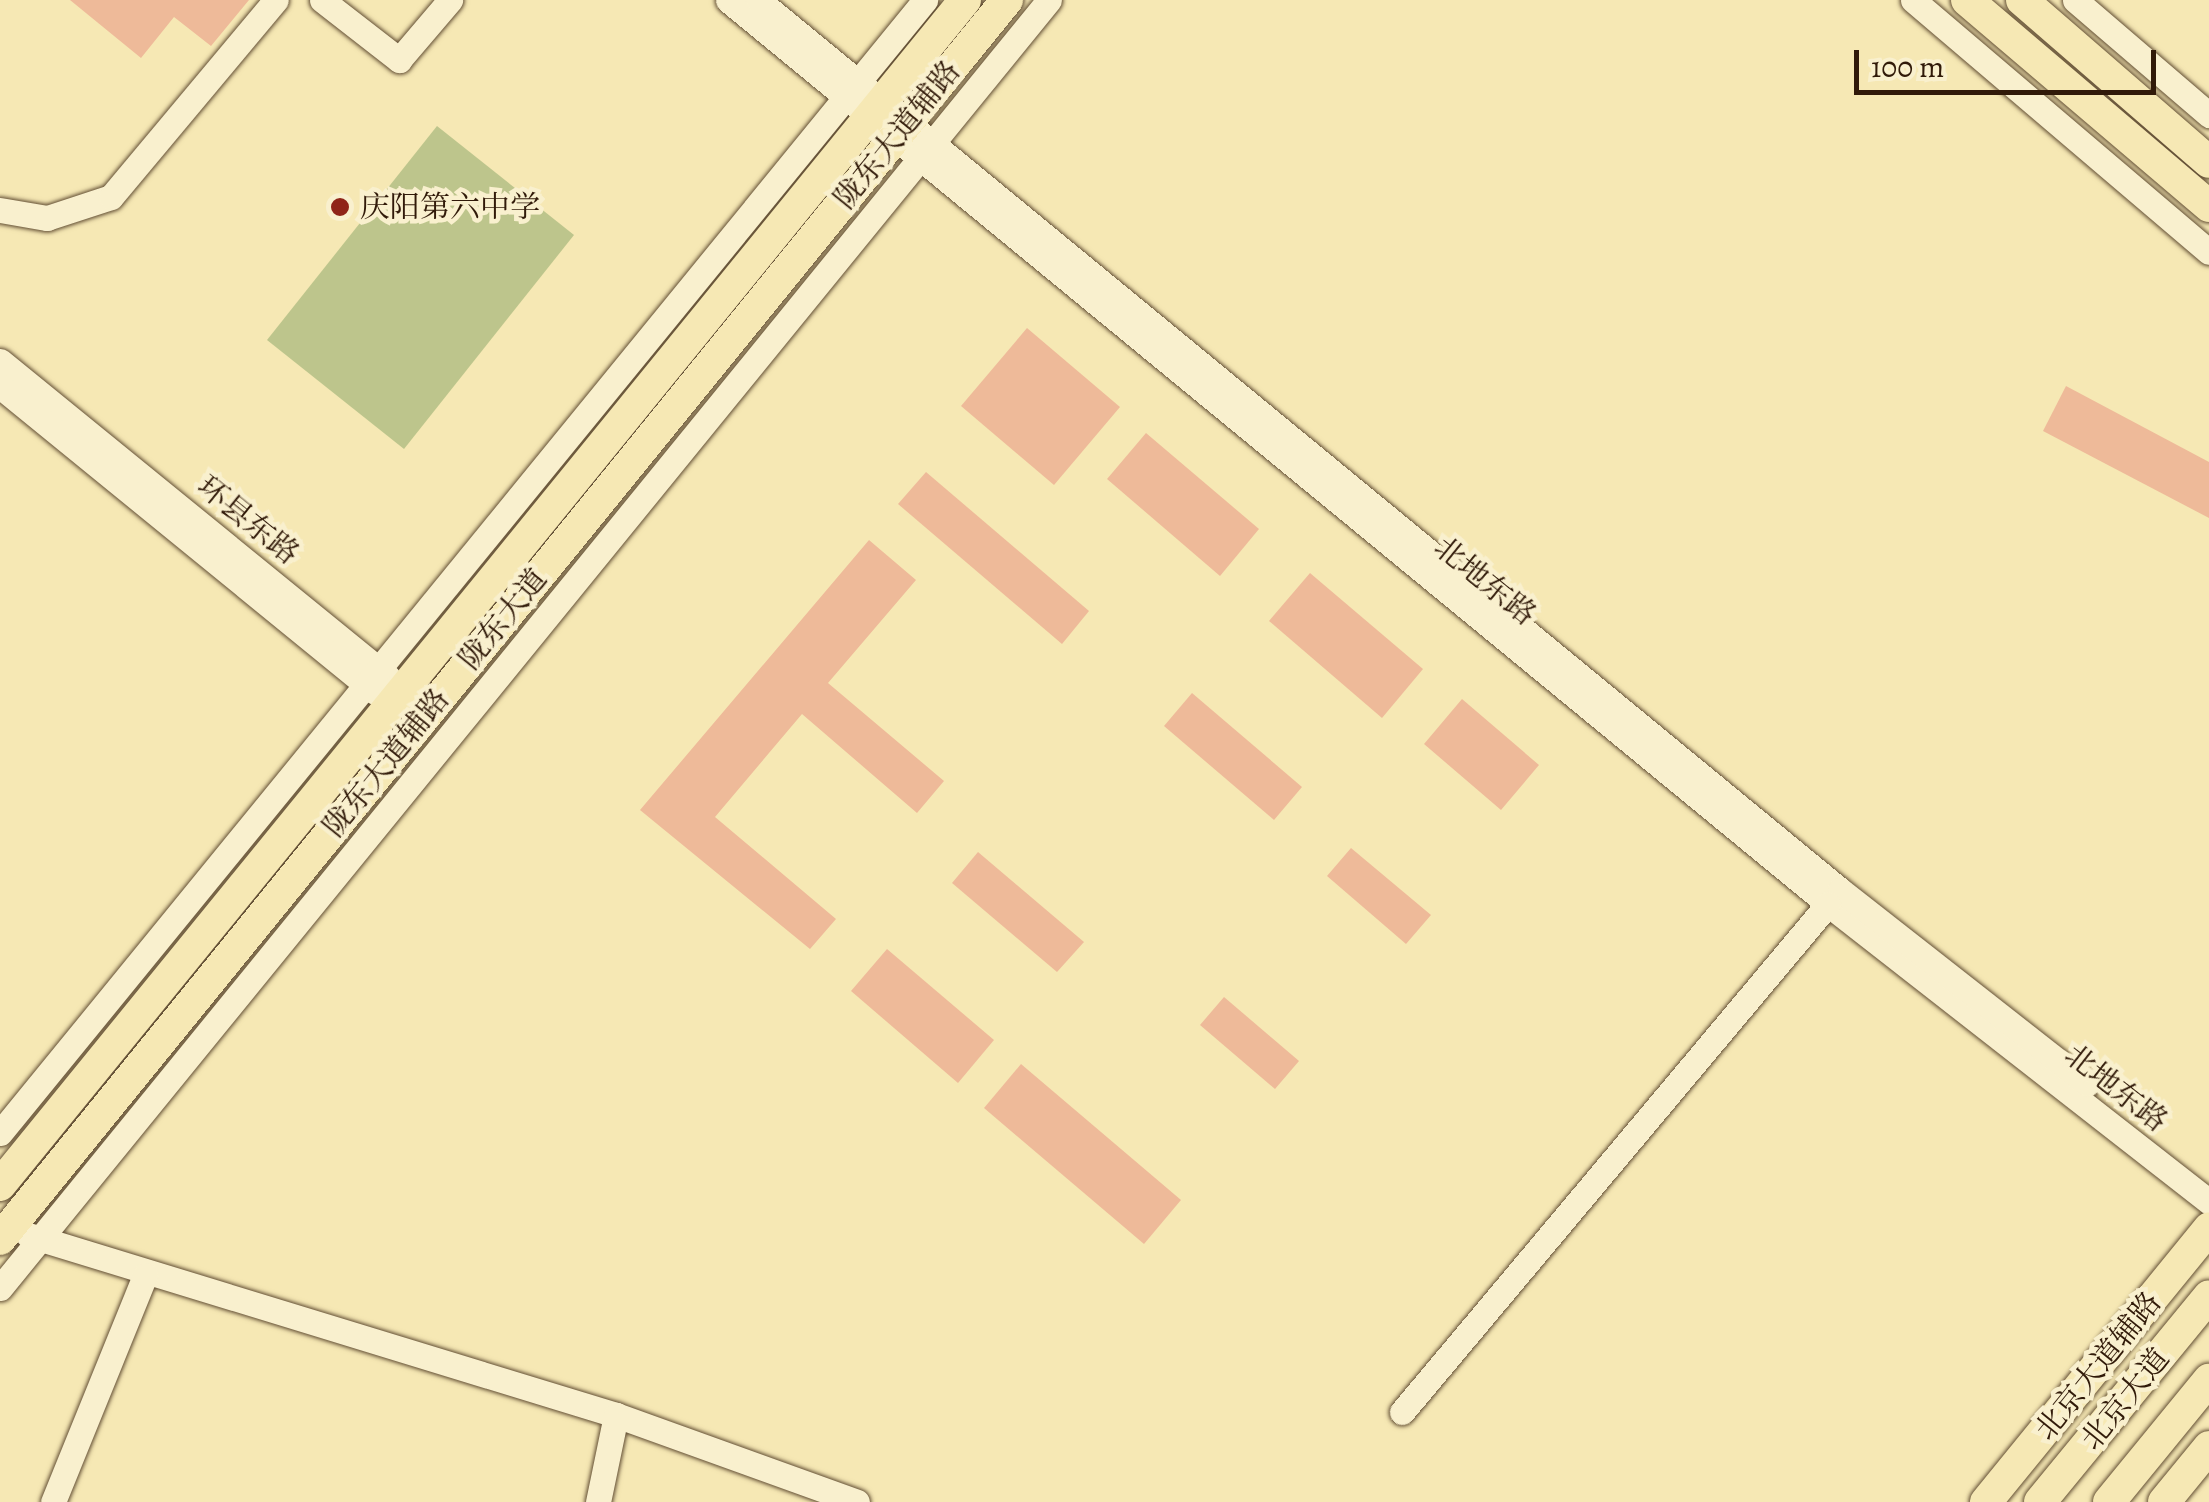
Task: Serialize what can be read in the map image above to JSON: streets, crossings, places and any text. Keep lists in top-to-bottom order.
{
  "streets": {
    "main road": ["陇东大道", "北京大道辅路", "北京大道"],
    "street": ["陇东大道辅路", "环县东路", "北地东路"]
  },
  "crossings": [
    ["陇东大道辅路", "环县东路"],
    ["陇东大道辅路", "北地东路"],
    ["陇东大道辅路", "陇东大道"],
    ["环县东路", "陇东大道"],
    ["北地东路", "陇东大道"]
  ],
  "places": ["庆阳第六中学"],
  "scale_bar": "100 m"
}
